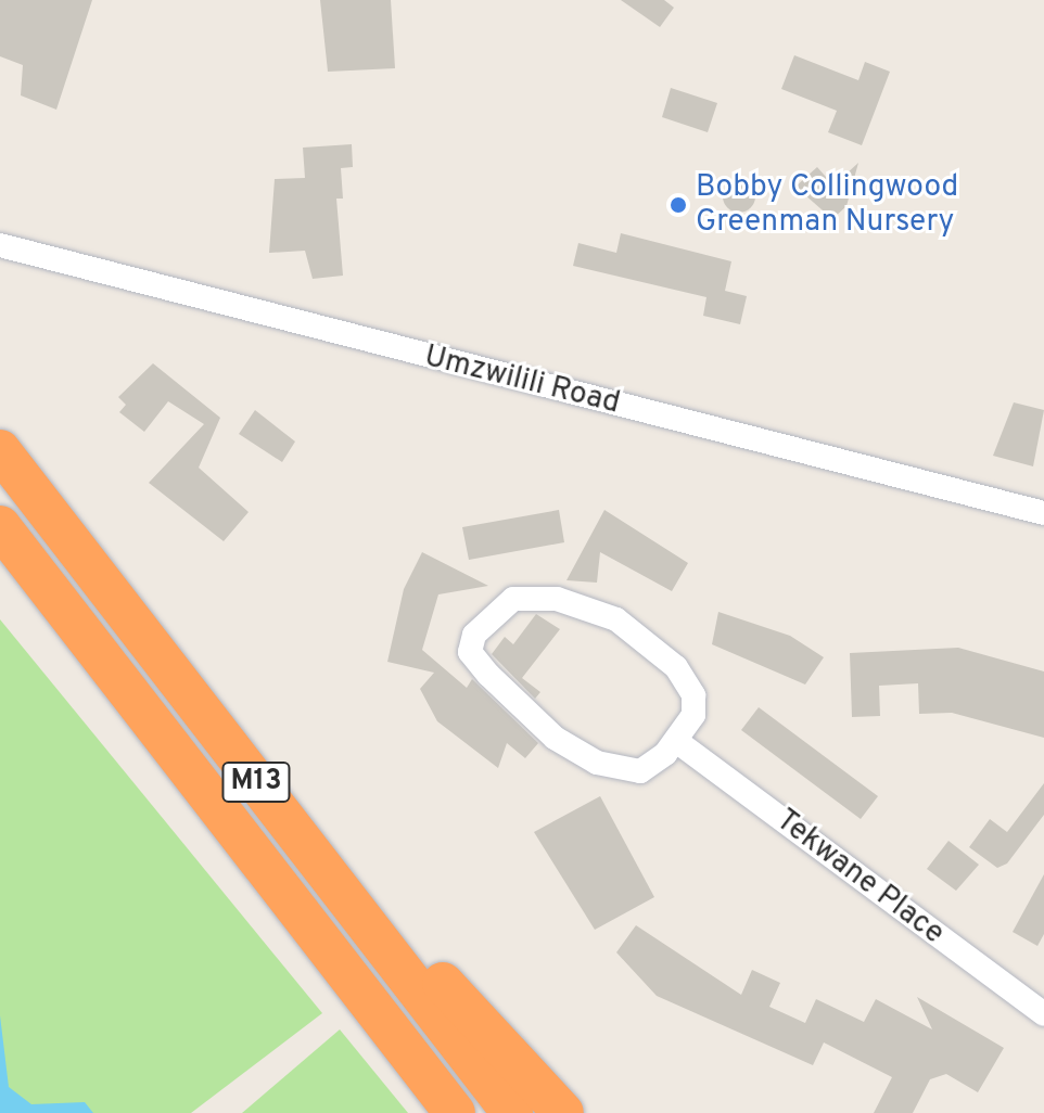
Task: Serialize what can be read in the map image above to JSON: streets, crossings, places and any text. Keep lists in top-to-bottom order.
{
  "streets": {
    "highway": ["M13"],
    "street": ["Umzwilili Road", "Tekwane Place"]
  },
  "places": ["Bobby Collingwood Greenman Nursery"]
}
